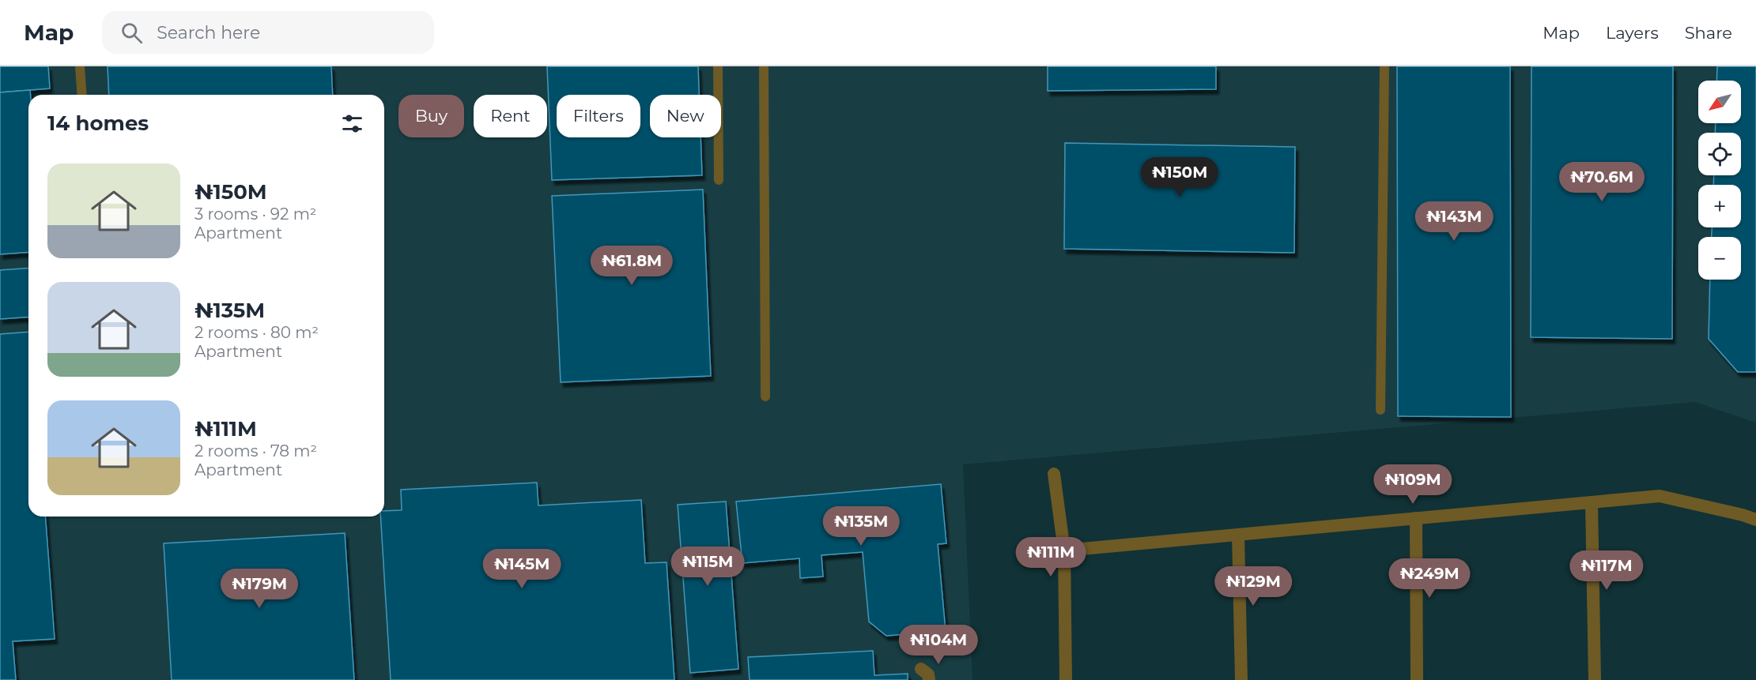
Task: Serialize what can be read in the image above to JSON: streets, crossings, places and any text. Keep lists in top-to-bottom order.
{
  "north": "bottom left",
  "page": {
    "header": "Map",
    "search": "Search here",
    "nav": ["Map", "Layers", "Share"],
    "map_buttons": ["+", "−"],
    "chip": [
      "Buy",
      "Rent",
      "Filters",
      "New"
    ],
    "heading": "14 homes",
    "list": [
      {
        "name": "₦150M",
        "note": "3 rooms · 92 m² · Apartment"
      },
      {
        "name": "₦135M",
        "note": "2 rooms · 80 m² · Apartment"
      },
      {
        "name": "₦111M",
        "note": "2 rooms · 78 m² · Apartment"
      }
    ],
    "price": [
      "₦150M",
      "₦70.6M",
      "₦143M",
      "₦61.8M",
      "₦109M",
      "₦135M",
      "₦111M",
      "₦115M",
      "₦145M",
      "₦117M",
      "₦249M",
      "₦129M",
      "₦179M",
      "₦104M"
    ]
  }
}
